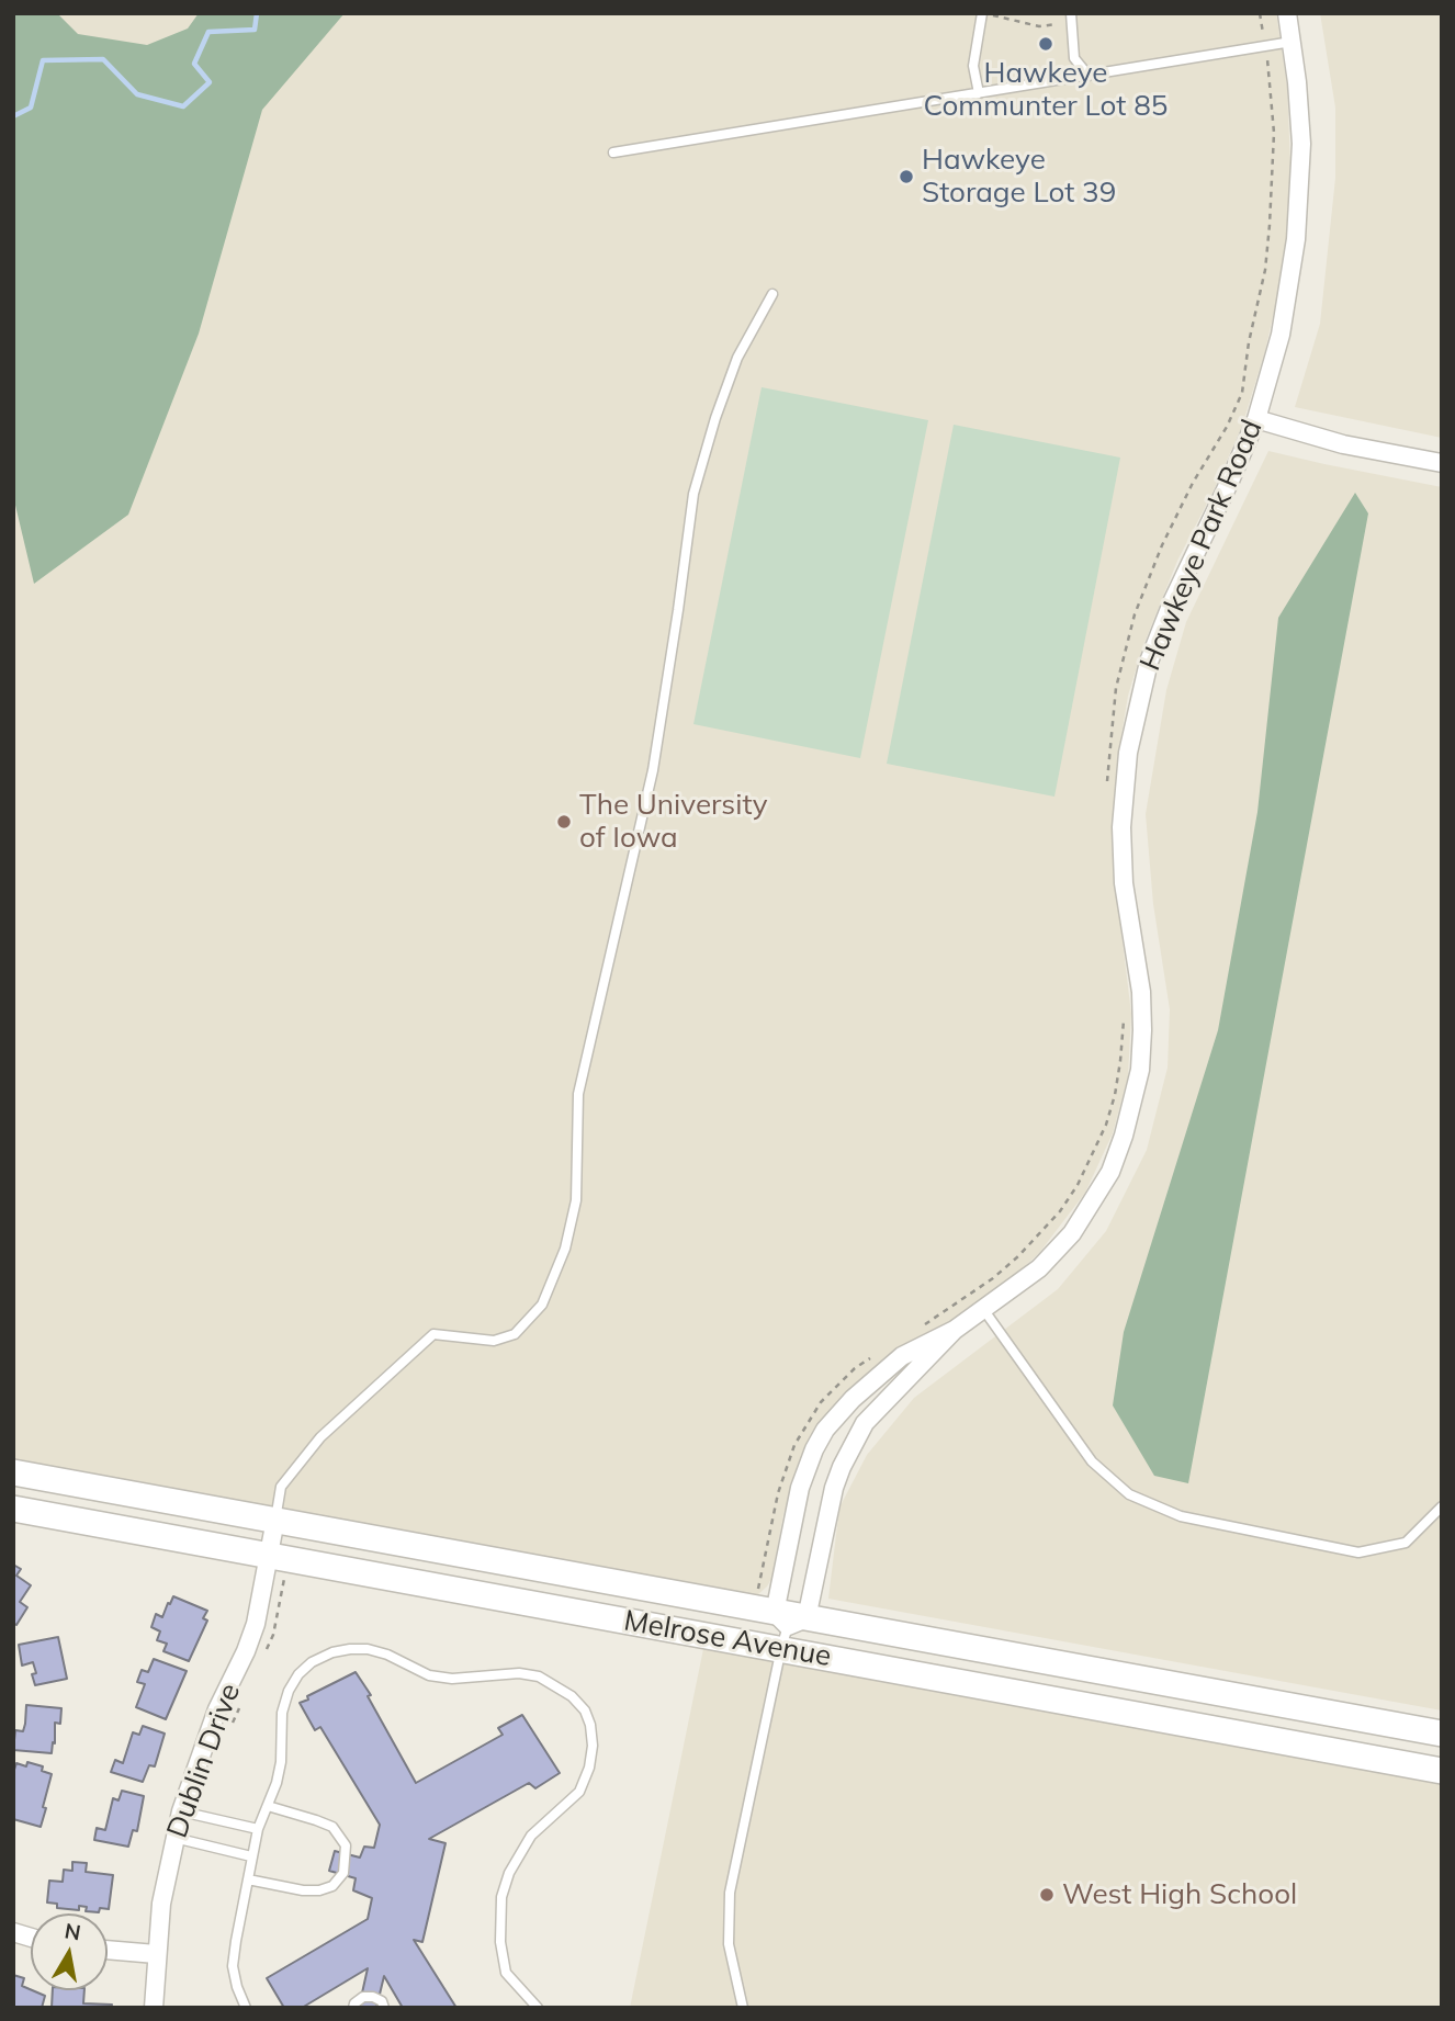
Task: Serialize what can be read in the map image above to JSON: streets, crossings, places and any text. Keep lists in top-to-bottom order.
{
  "streets": {
    "main road": ["Melrose Avenue"],
    "street": ["Hawkeye Park Road", "Dublin Drive"]
  },
  "crossings": [
    ["Hawkeye Park Road", "Melrose Avenue"],
    ["Melrose Avenue", "Dublin Drive"]
  ],
  "places": [
    "Hawkeye Communter Lot 85",
    "Hawkeye Storage Lot 39",
    "The University of Iowa",
    "West High School"
  ],
  "north": "top"
}
